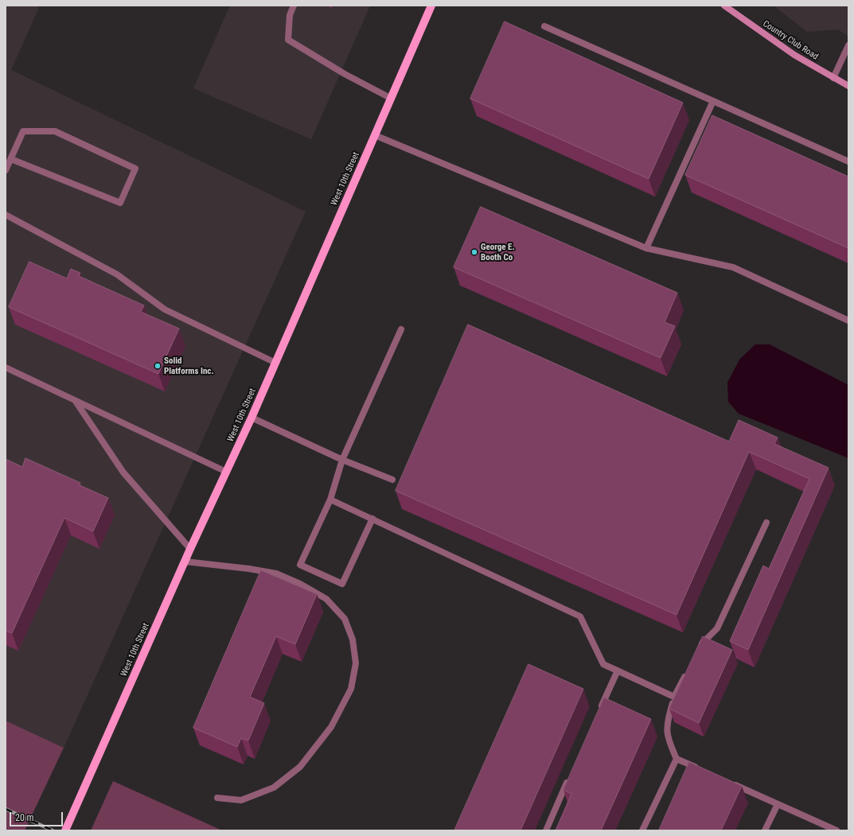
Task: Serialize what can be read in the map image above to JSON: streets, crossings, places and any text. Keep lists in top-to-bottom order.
{
  "streets": {
    "main road": ["Country Club Road", "West 10th Street"]
  },
  "places": ["George E. Booth Co", "Solid Platforms Inc."],
  "scale_bar": "20 m"
}
